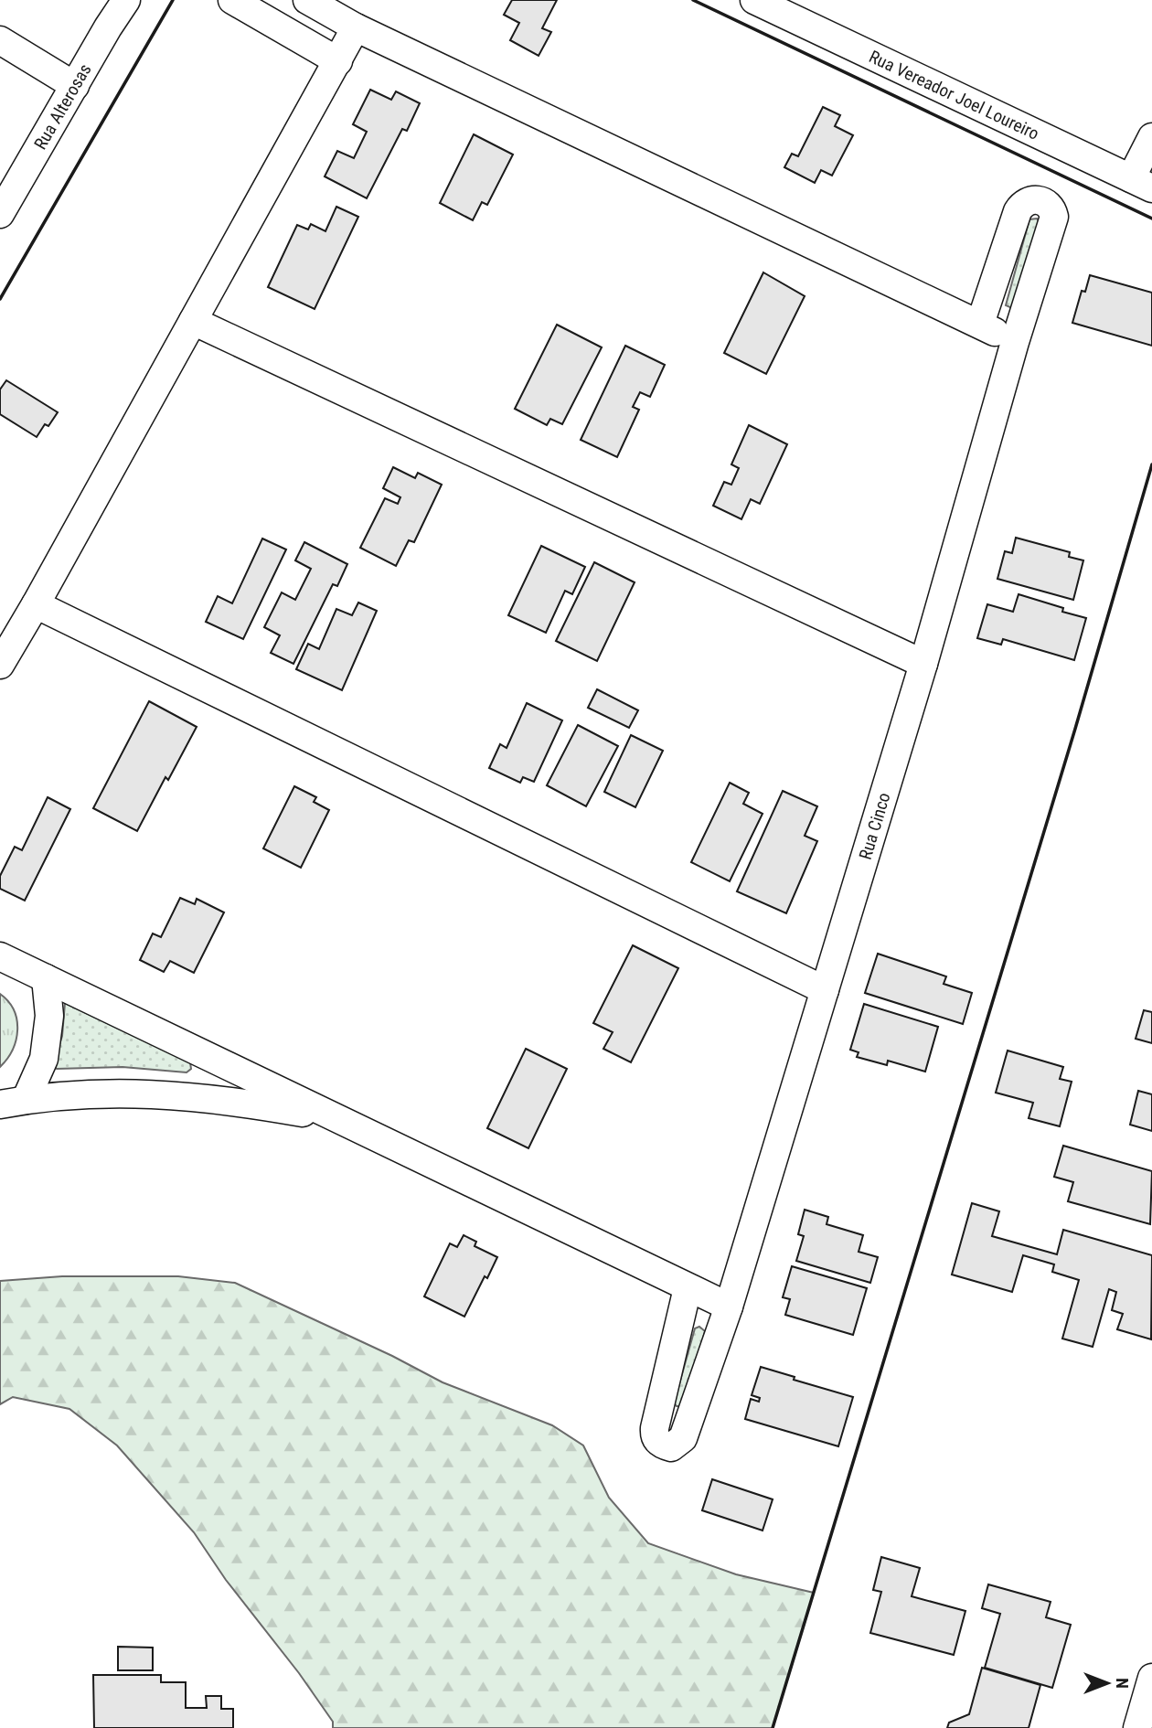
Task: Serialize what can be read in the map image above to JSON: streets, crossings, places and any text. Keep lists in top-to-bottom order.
{
  "streets": {
    "street": ["Rua Vereador Joel Loureiro", "Rua Alterosas", "Rua Cinco"]
  },
  "north": "right"
}
